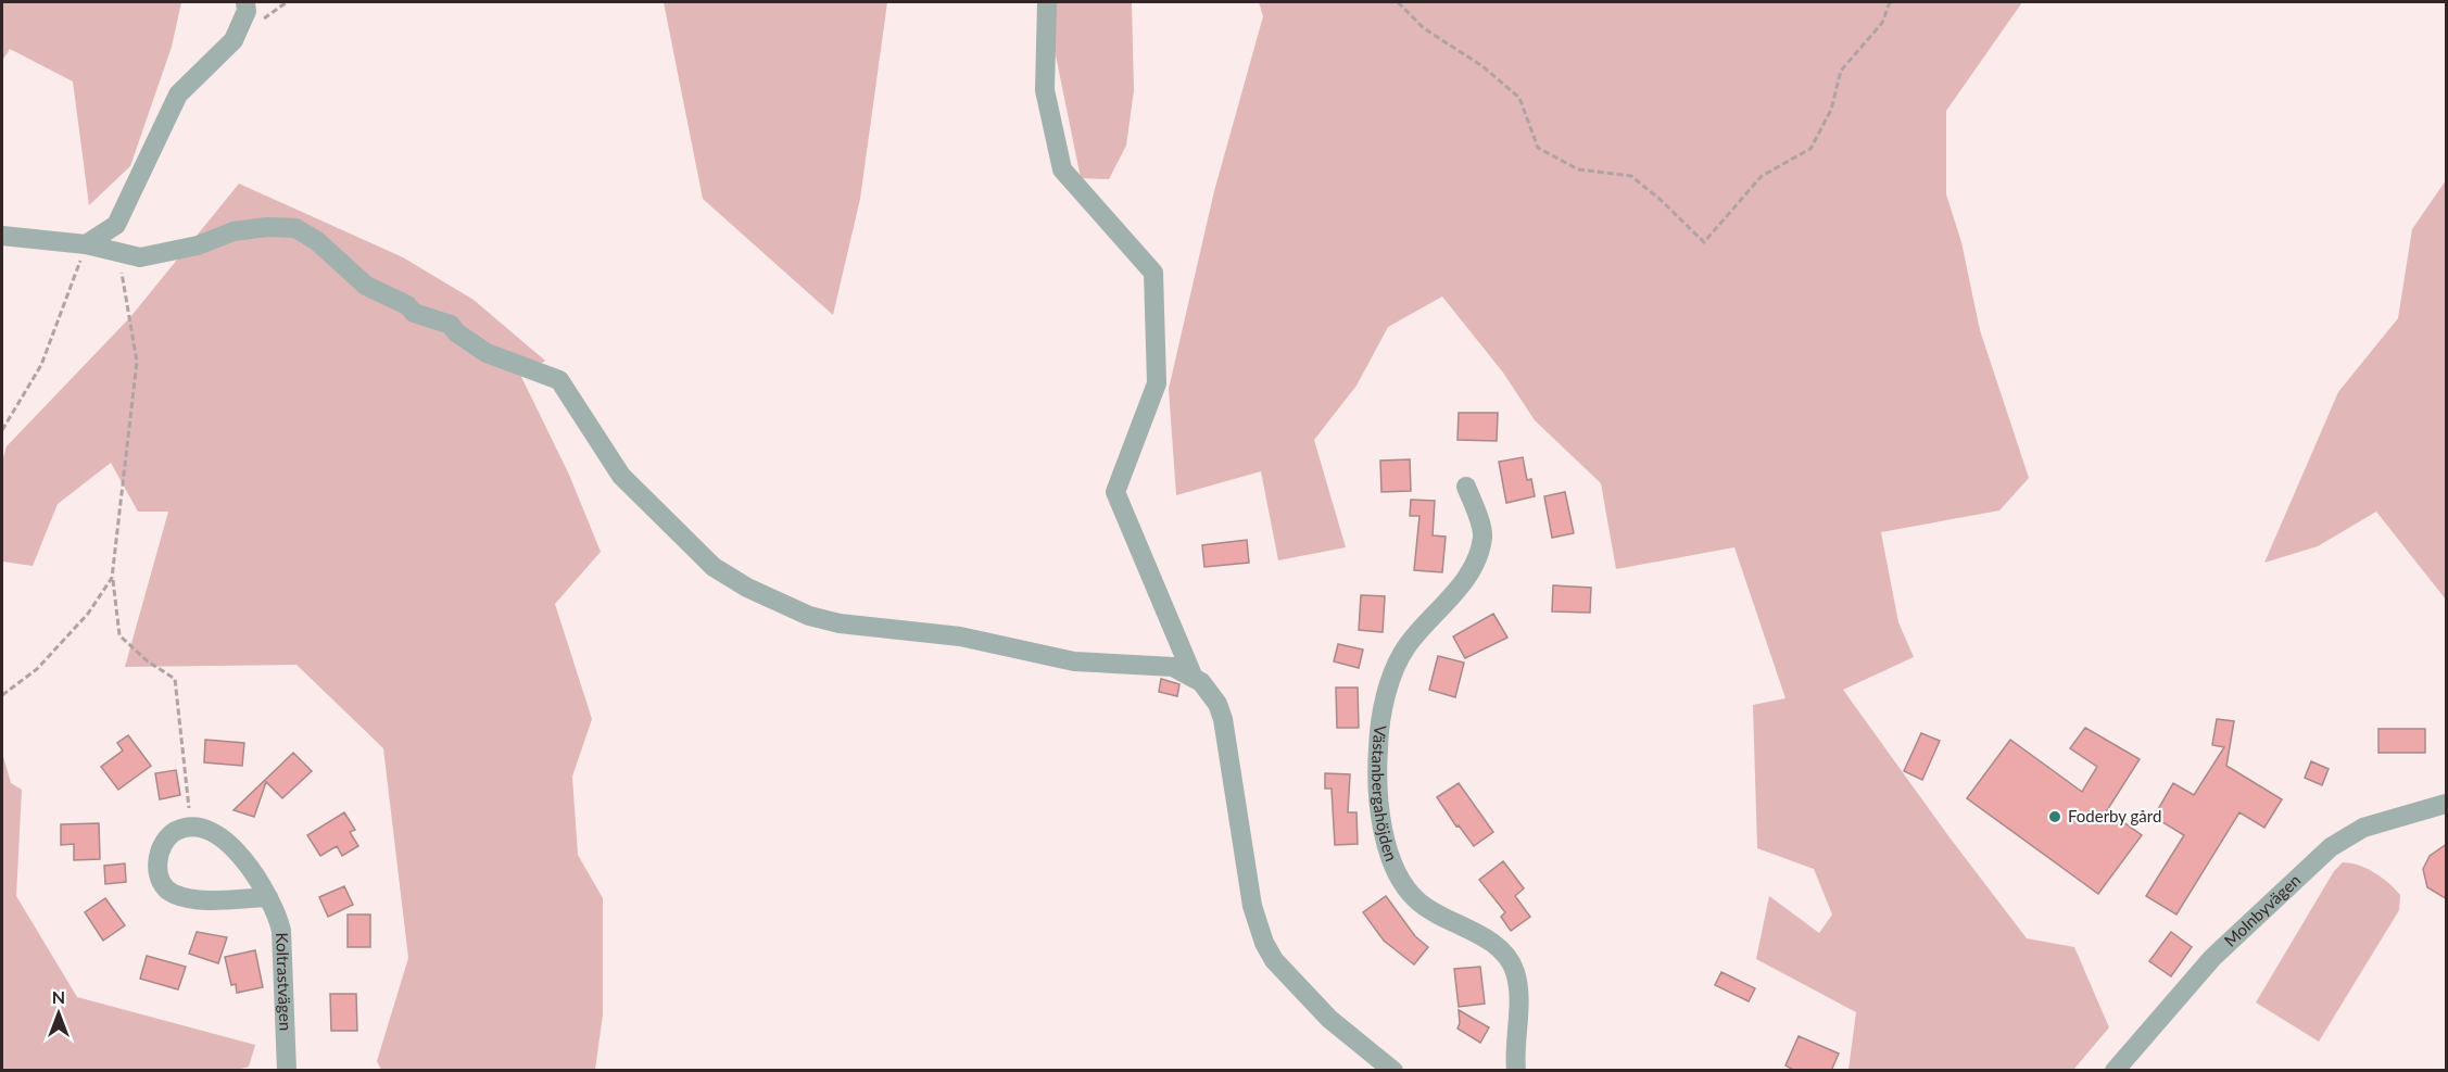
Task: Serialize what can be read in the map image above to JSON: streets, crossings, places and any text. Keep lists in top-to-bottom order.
{
  "streets": {
    "street": ["Västanbergahöjden", "Molnbyvägen", "Koltrastvägen"]
  },
  "places": ["Foderby gård"],
  "north": "top"
}
